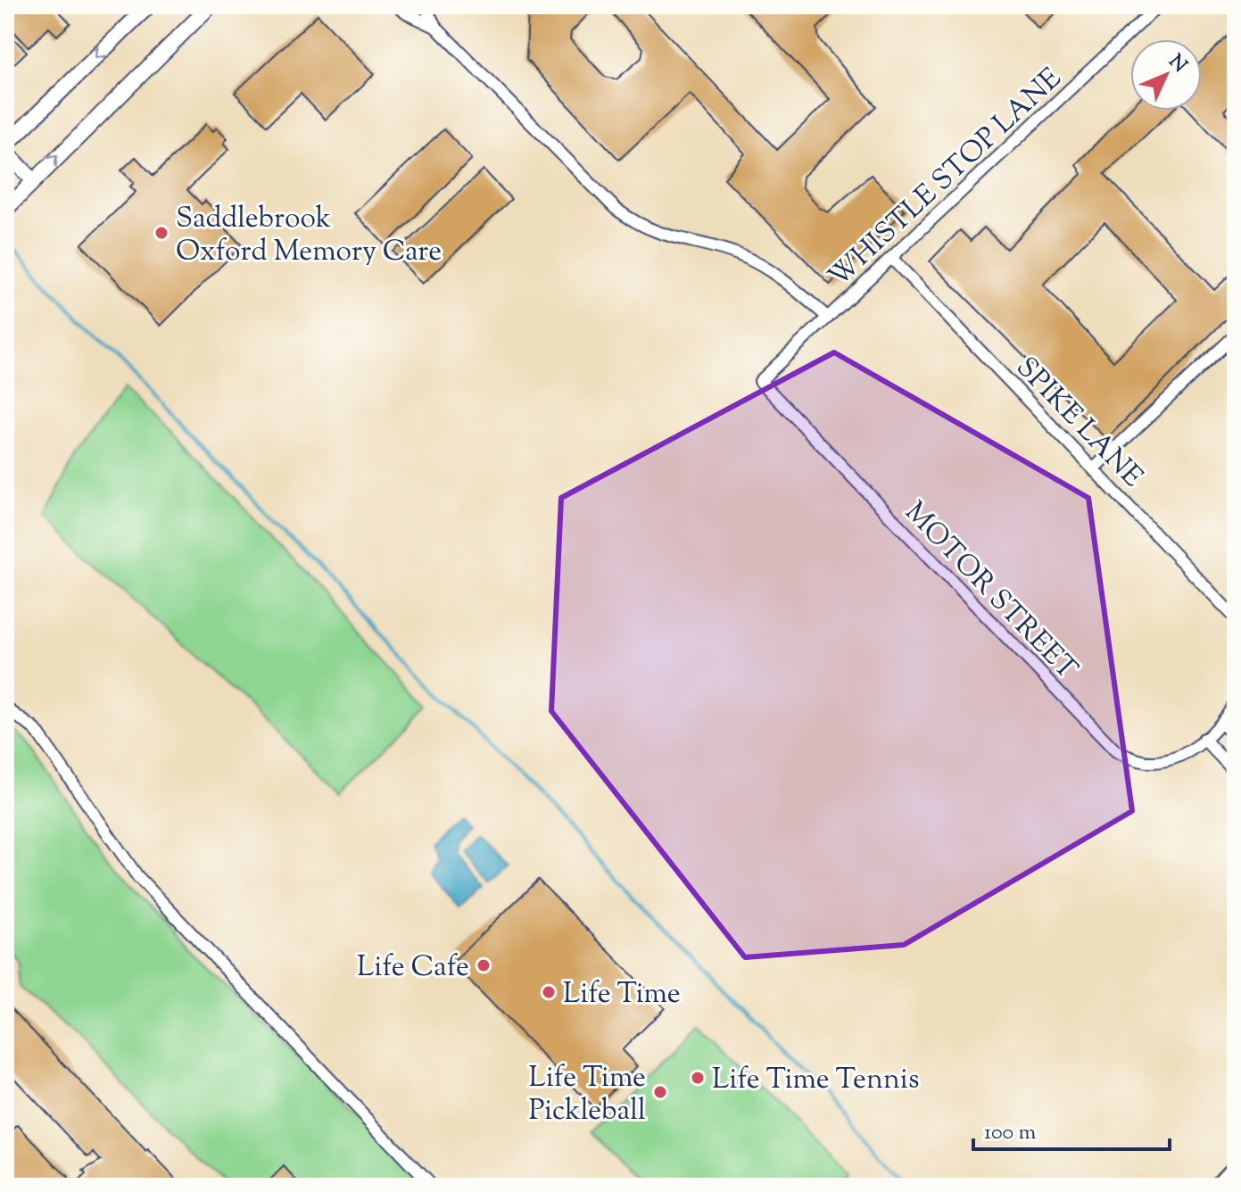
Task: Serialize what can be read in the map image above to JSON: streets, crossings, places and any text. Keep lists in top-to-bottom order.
{
  "streets": {
    "street": ["WHISTLE STOP LANE", "SPIKE LANE", "MOTOR STREET"]
  },
  "crossings": [
    ["WHISTLE STOP LANE", "SPIKE LANE"],
    ["WHISTLE STOP LANE", "MOTOR STREET"]
  ],
  "places": [
    "Saddlebrook Oxford Memory Care",
    "Life Cafe",
    "Life Time",
    "Life Time Tennis",
    "Life Time Pickleball"
  ],
  "scale_bar": "100 m",
  "north": "top right"
}
